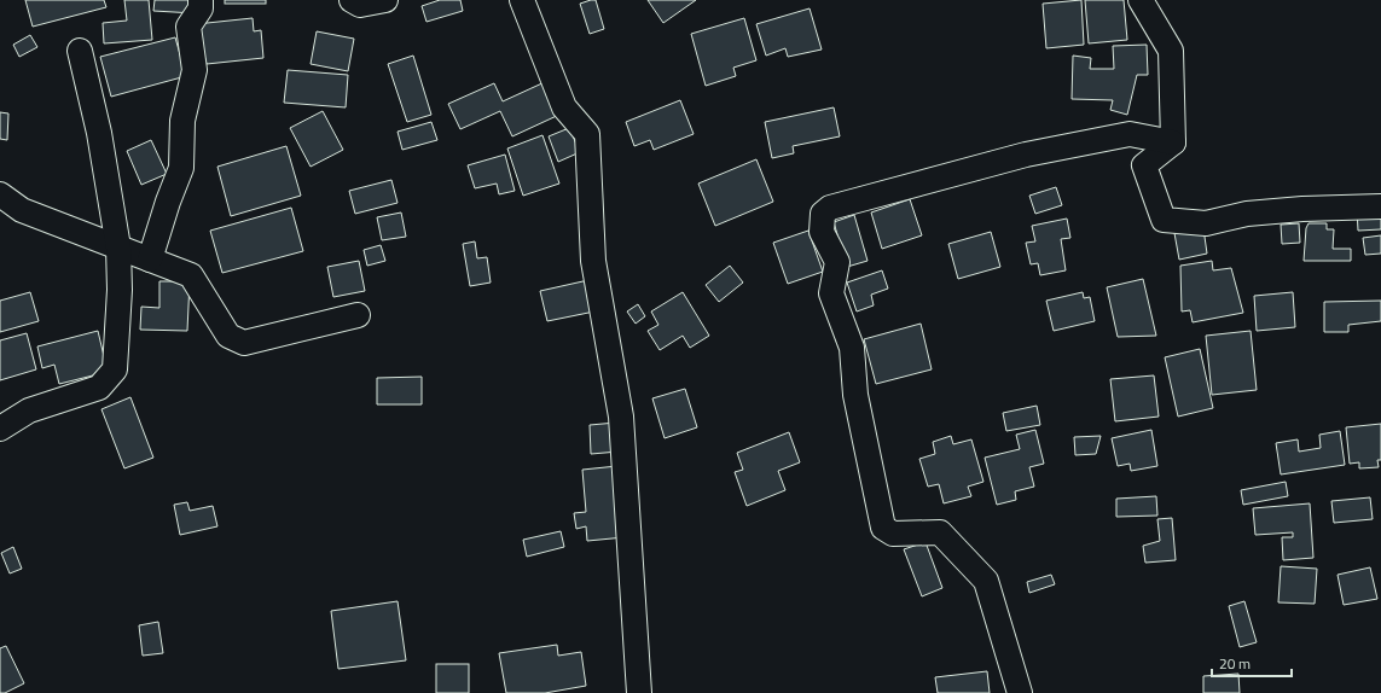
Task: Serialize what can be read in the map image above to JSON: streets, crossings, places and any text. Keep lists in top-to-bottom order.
{
  "scale_bar": "20 m"
}
